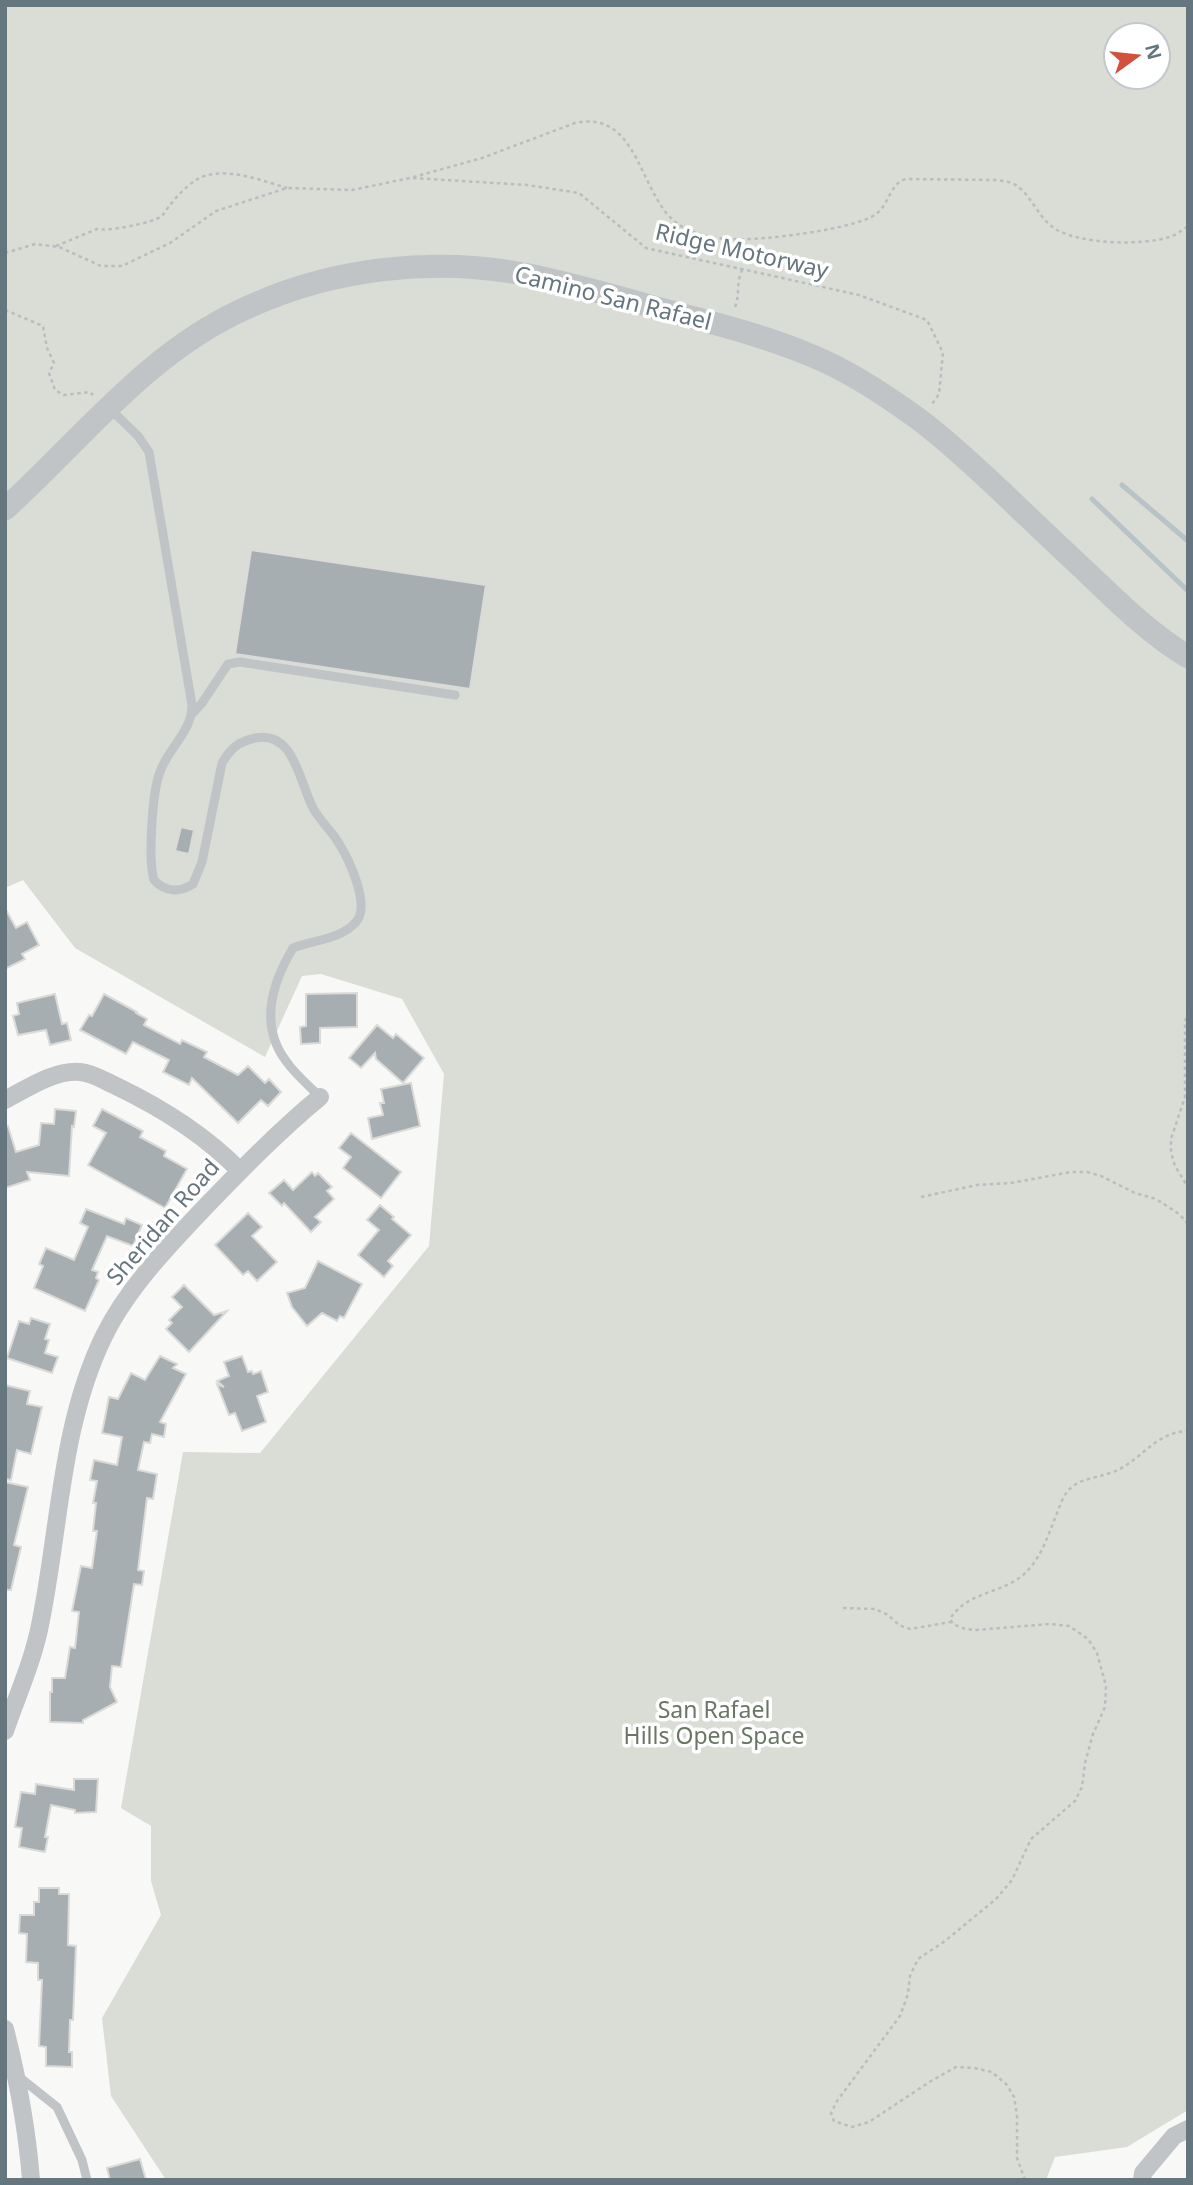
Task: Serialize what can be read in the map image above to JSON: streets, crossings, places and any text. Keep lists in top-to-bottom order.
{
  "streets": {
    "street": ["Camino San Rafael", "Sheridan Road"],
    "path": ["Ridge Motorway"]
  },
  "crossings": [
    ["Ridge Motorway", "Camino San Rafael"]
  ],
  "parks": ["San Rafael Hills Open Space"],
  "north": "right"
}
